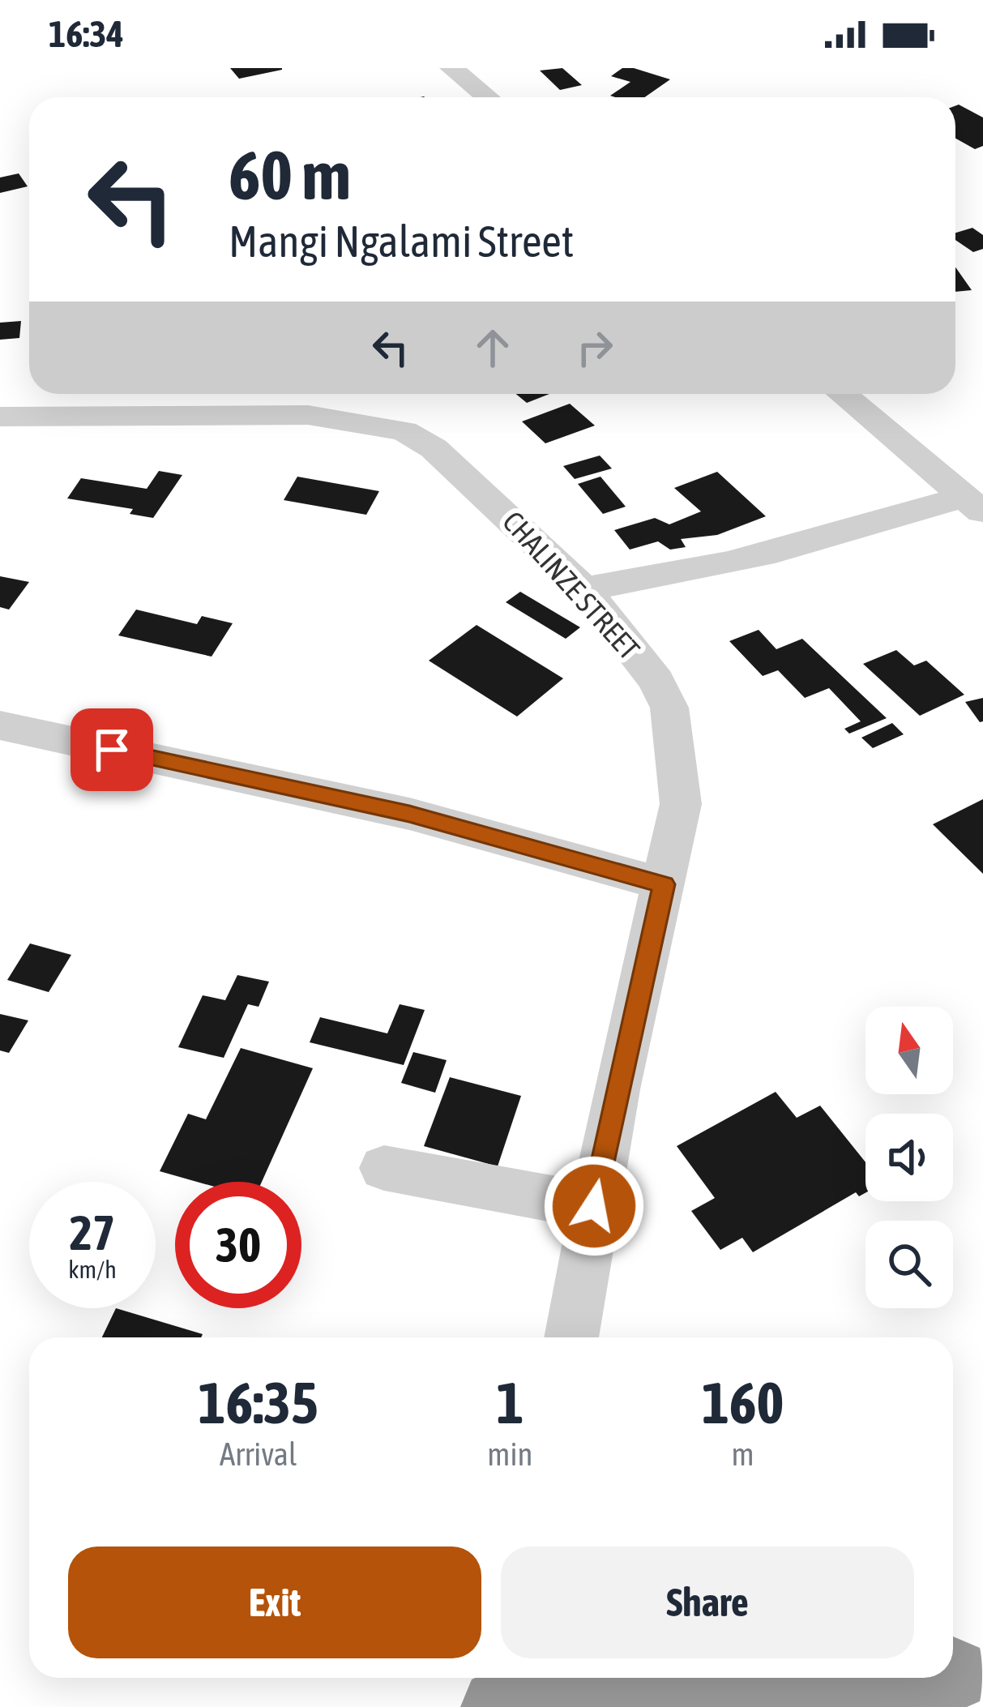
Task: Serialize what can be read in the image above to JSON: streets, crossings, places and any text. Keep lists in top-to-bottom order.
{
  "streets": {
    "street": ["CHALINZE STREET"]
  },
  "north": "top",
  "page": {
    "status": "16:34",
    "turn": ["60 m", "Mangi Ngalami Street"],
    "speed": "27 km/h",
    "limit": "30",
    "eta": [
      "16:35",
      "Arrival",
      "1",
      "min",
      "160",
      "m"
    ],
    "buttons": ["Exit", "Share"]
  }
}
